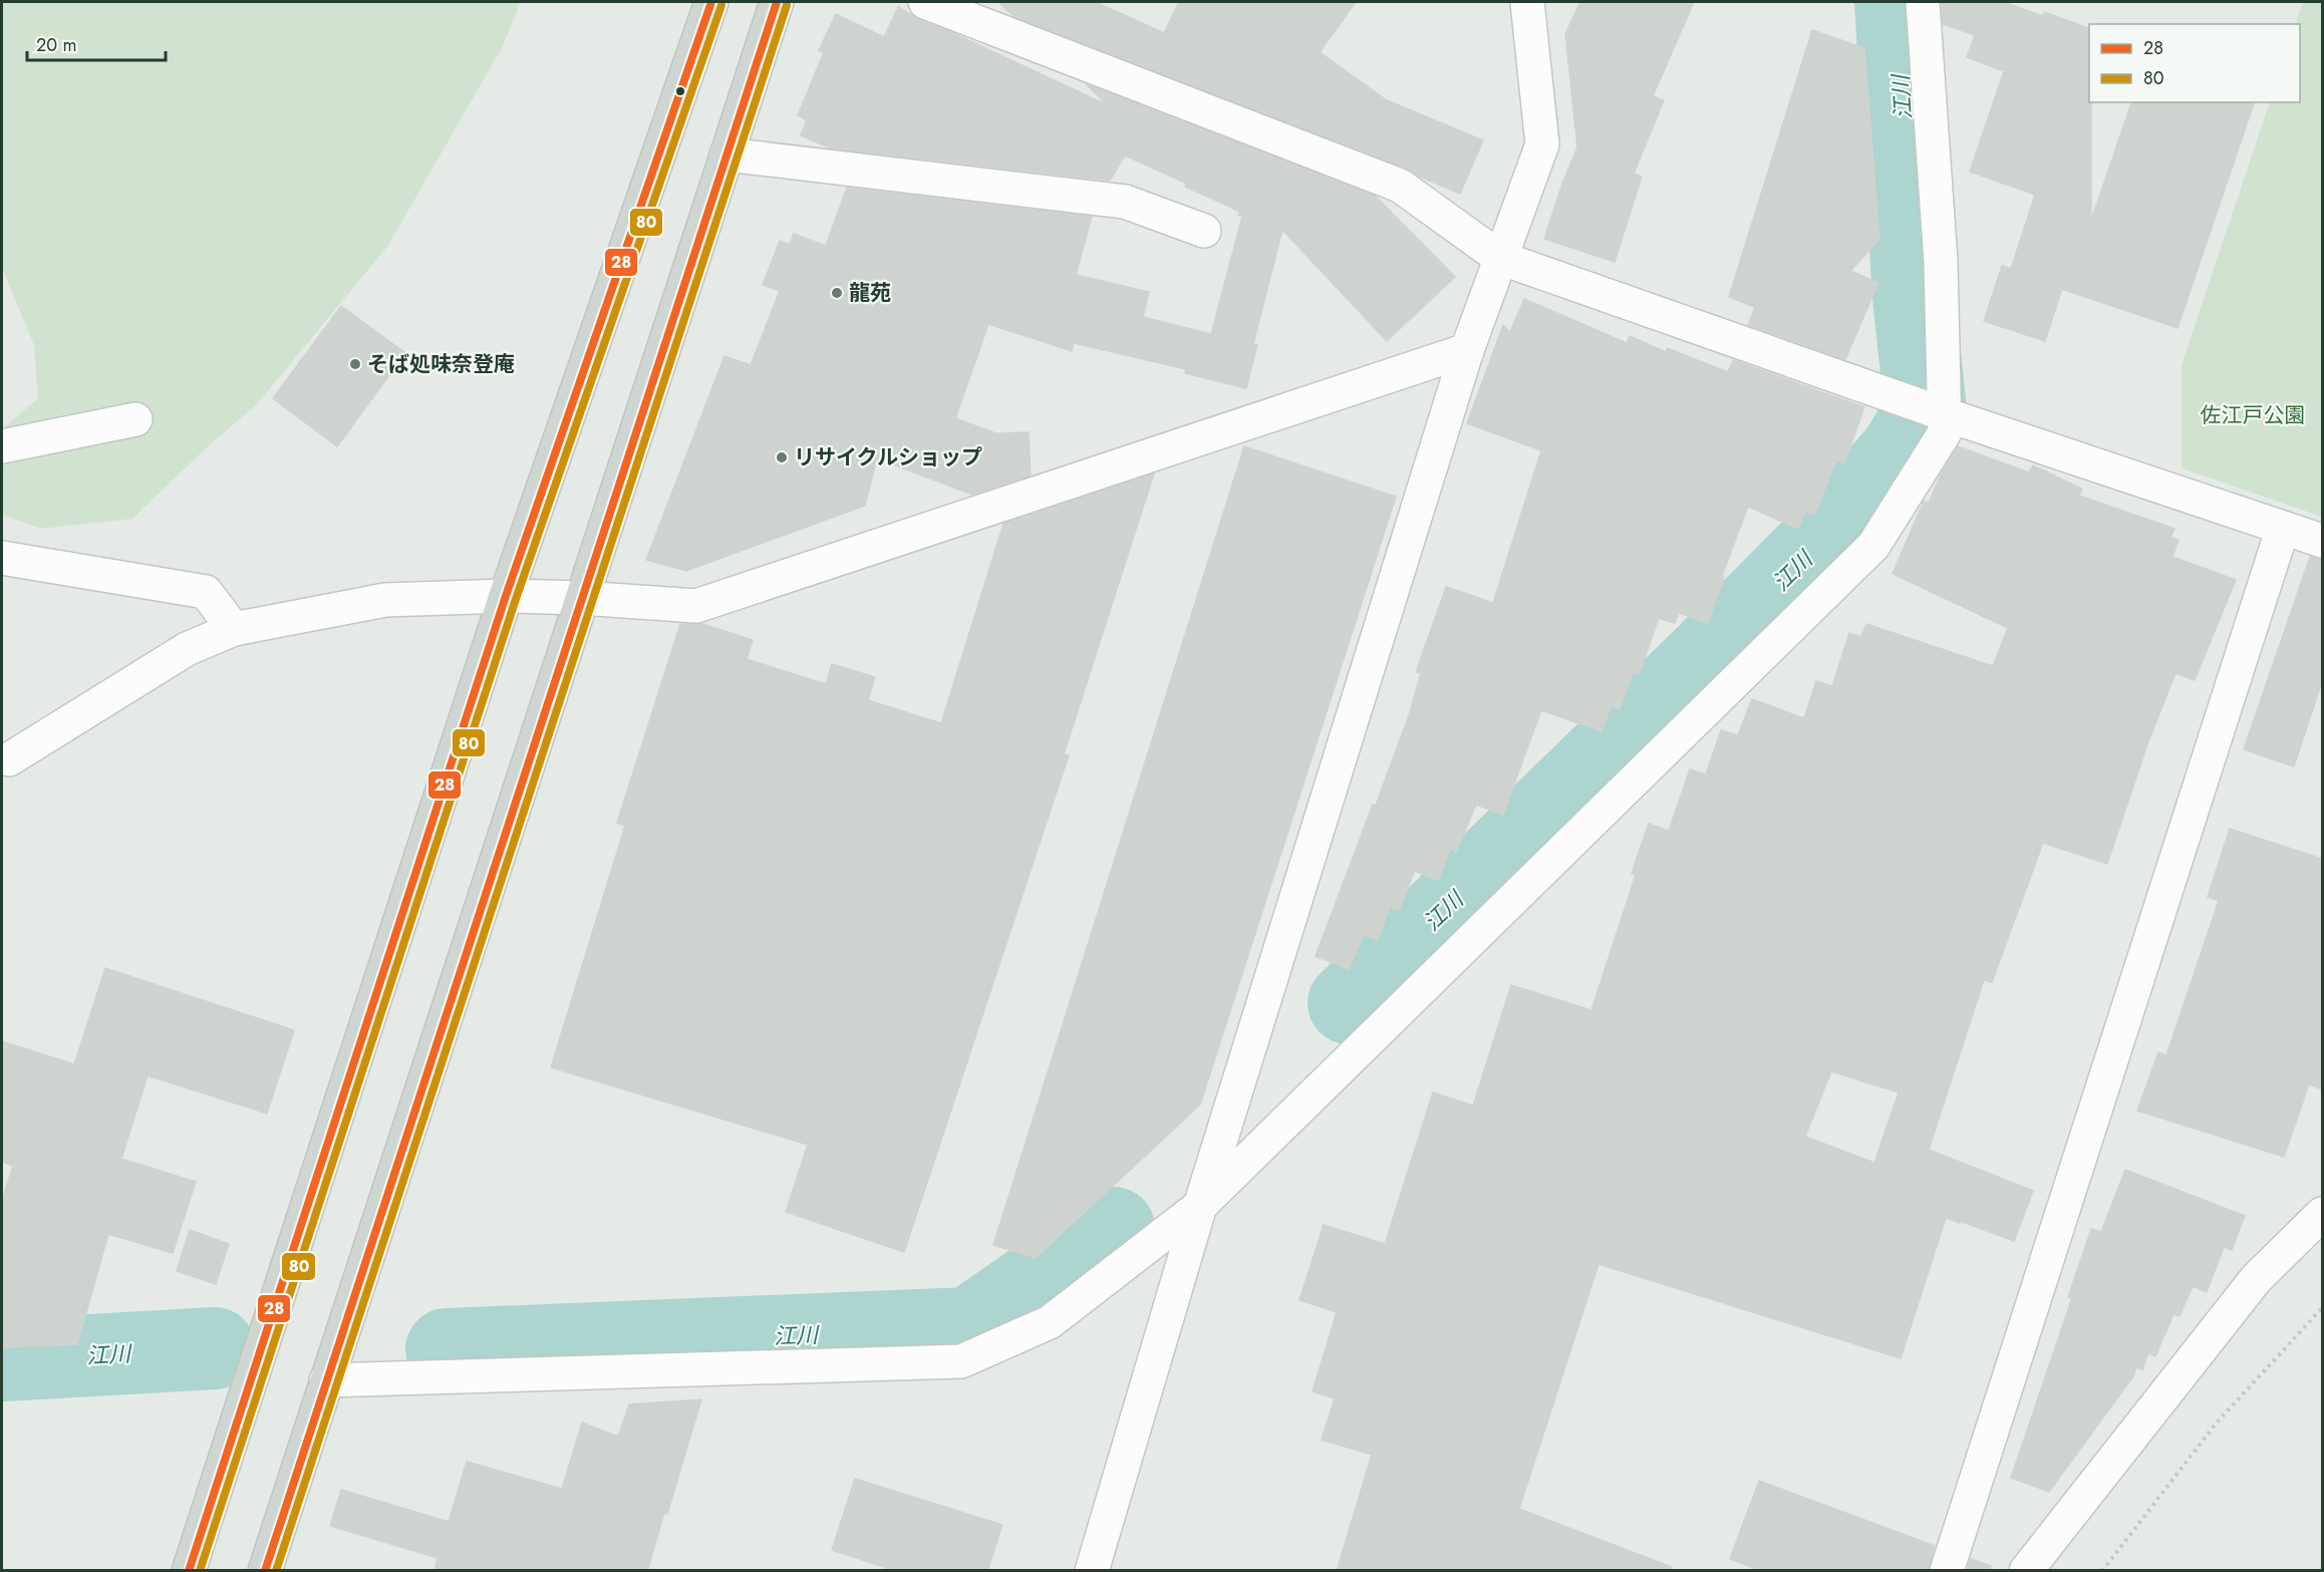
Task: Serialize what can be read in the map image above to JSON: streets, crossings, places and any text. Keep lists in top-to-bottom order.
{
  "water": ["江川"],
  "parks": ["佐江戸公園"],
  "places": ["龍苑", "そば処味奈登庵", "リサイクルショップ"],
  "lines": ["transit line 28", "transit line 80"],
  "legend": ["28", "80"],
  "scale_bar": "20 m"
}
